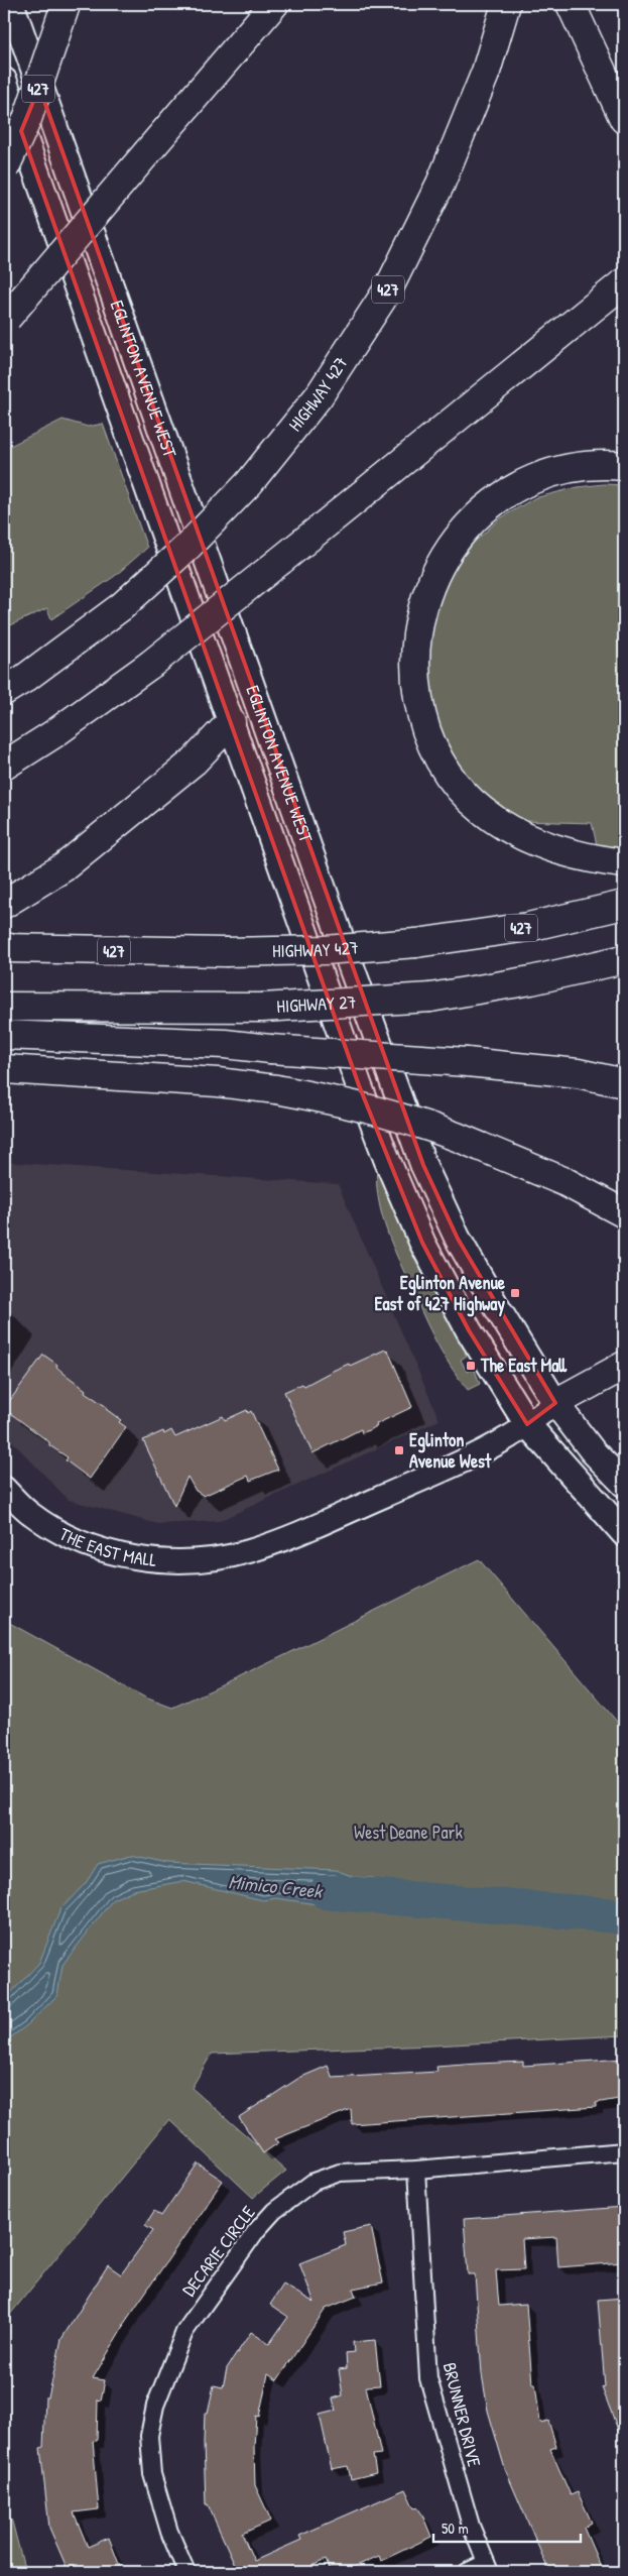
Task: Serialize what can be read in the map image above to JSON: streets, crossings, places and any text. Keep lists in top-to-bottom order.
{
  "streets": {
    "highway": ["427", "HIGHWAY 427", "HIGHWAY 27"],
    "main road": ["EGLINTON AVENUE WEST", "THE EAST MALL"],
    "street": ["DECARIE CIRCLE", "BRUNNER DRIVE"]
  },
  "crossings": [
    ["EGLINTON AVENUE WEST", "THE EAST MALL"],
    ["DECARIE CIRCLE", "BRUNNER DRIVE"]
  ],
  "water": ["Mimico Creek"],
  "parks": ["West Deane Park"],
  "places": {
    "transit": ["Eglinton Avenue East of 427 Highway", "The East Mall", "Eglinton Avenue West"]
  },
  "scale_bar": "50 m"
}
